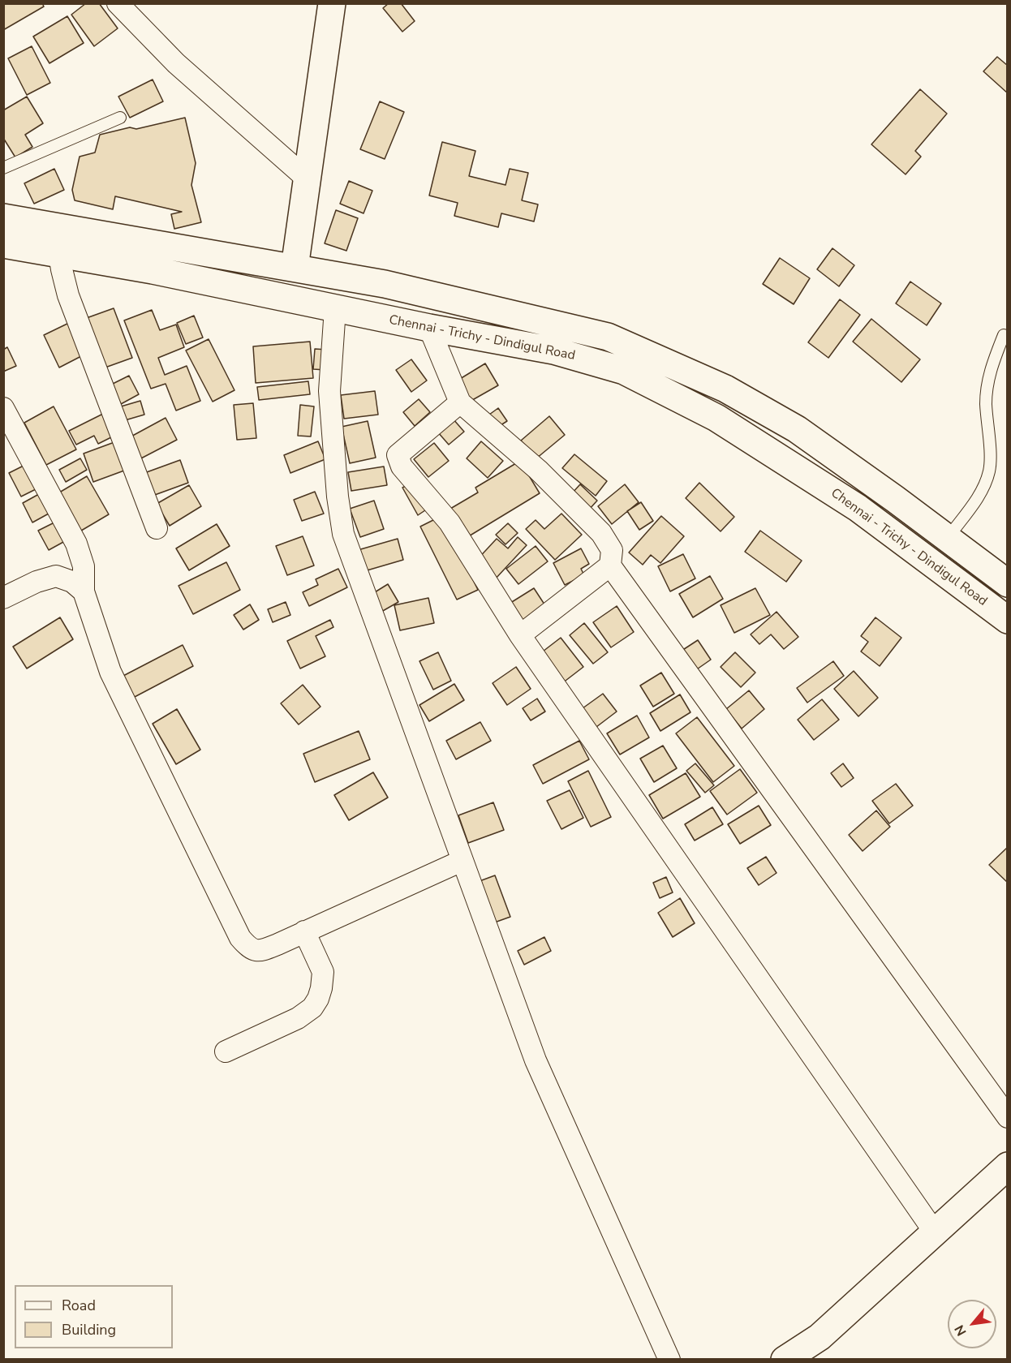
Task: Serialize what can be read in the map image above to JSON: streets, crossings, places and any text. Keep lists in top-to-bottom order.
{
  "streets": {
    "main road": ["Chennai - Trichy - Dindigul Road"]
  },
  "legend": ["Road", "Building"],
  "north": "bottom left"
}
